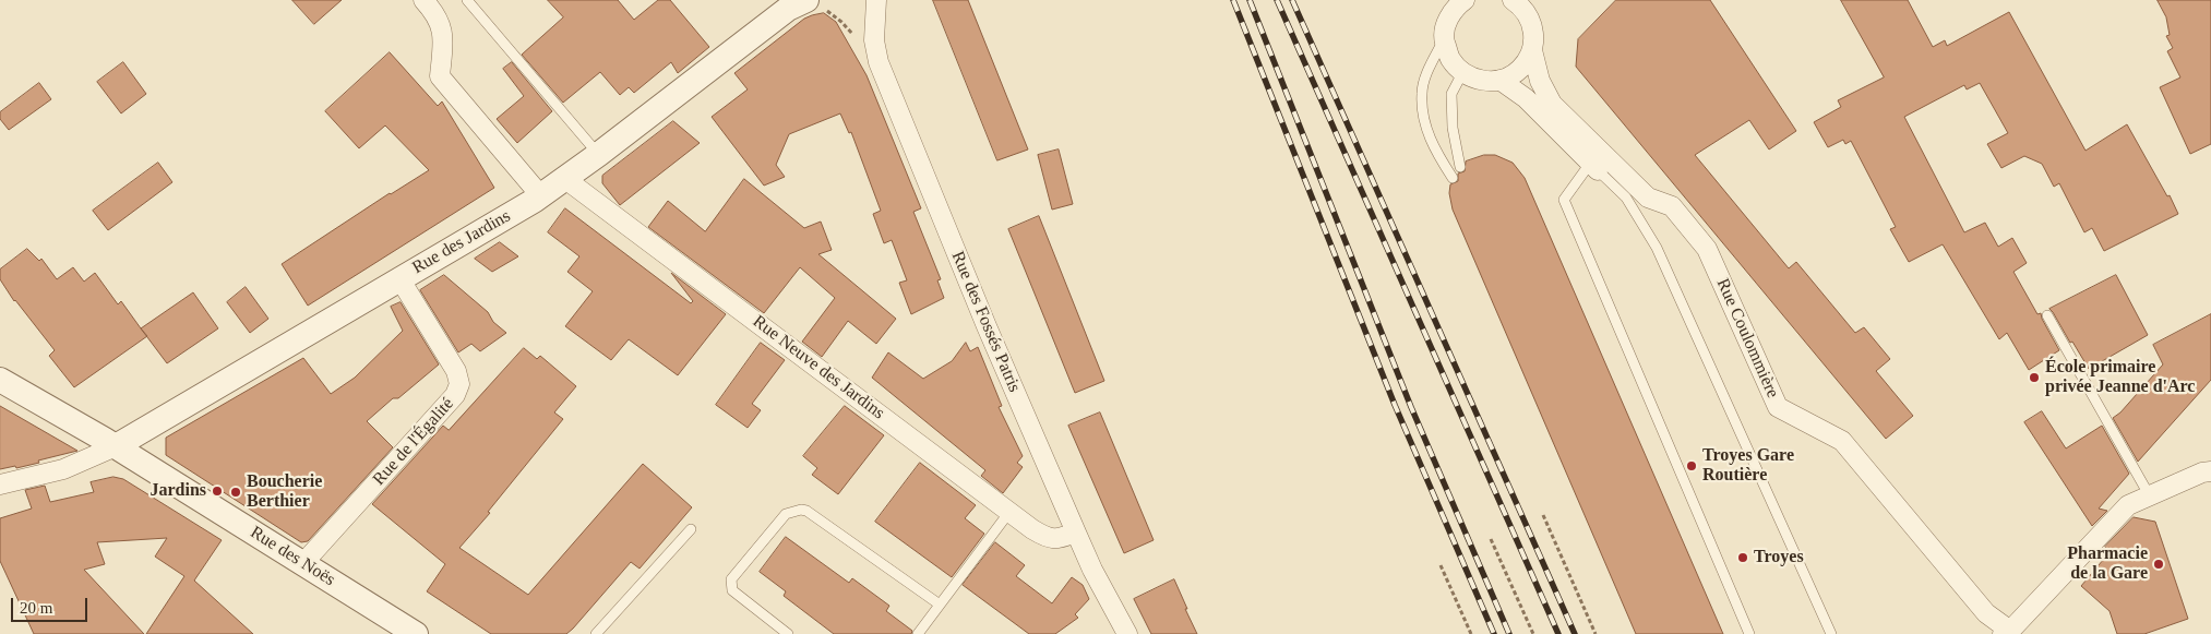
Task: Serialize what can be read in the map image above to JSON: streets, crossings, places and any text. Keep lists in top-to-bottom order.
{
  "streets": {
    "street": [
      "Rue des Jardins",
      "Rue des Fossés Patris",
      "Rue Coulommière",
      "Rue Neuve des Jardins",
      "Rue de l'Égalité",
      "Rue des Noës"
    ]
  },
  "crossings": [
    ["Rue des Jardins", "Rue Neuve des Jardins"],
    ["Rue des Jardins", "Rue de l'Égalité"],
    ["Rue des Jardins", "Rue des Noës"],
    ["Rue des Fossés Patris", "Rue Neuve des Jardins"],
    ["Rue de l'Égalité", "Rue des Noës"]
  ],
  "places": [
    "École primaire privée Jeanne d'Arc",
    "Troyes Gare Routière",
    "Jardins",
    "Boucherie Berthier",
    "Troyes",
    "Pharmacie de la Gare"
  ],
  "scale_bar": "20 m"
}
